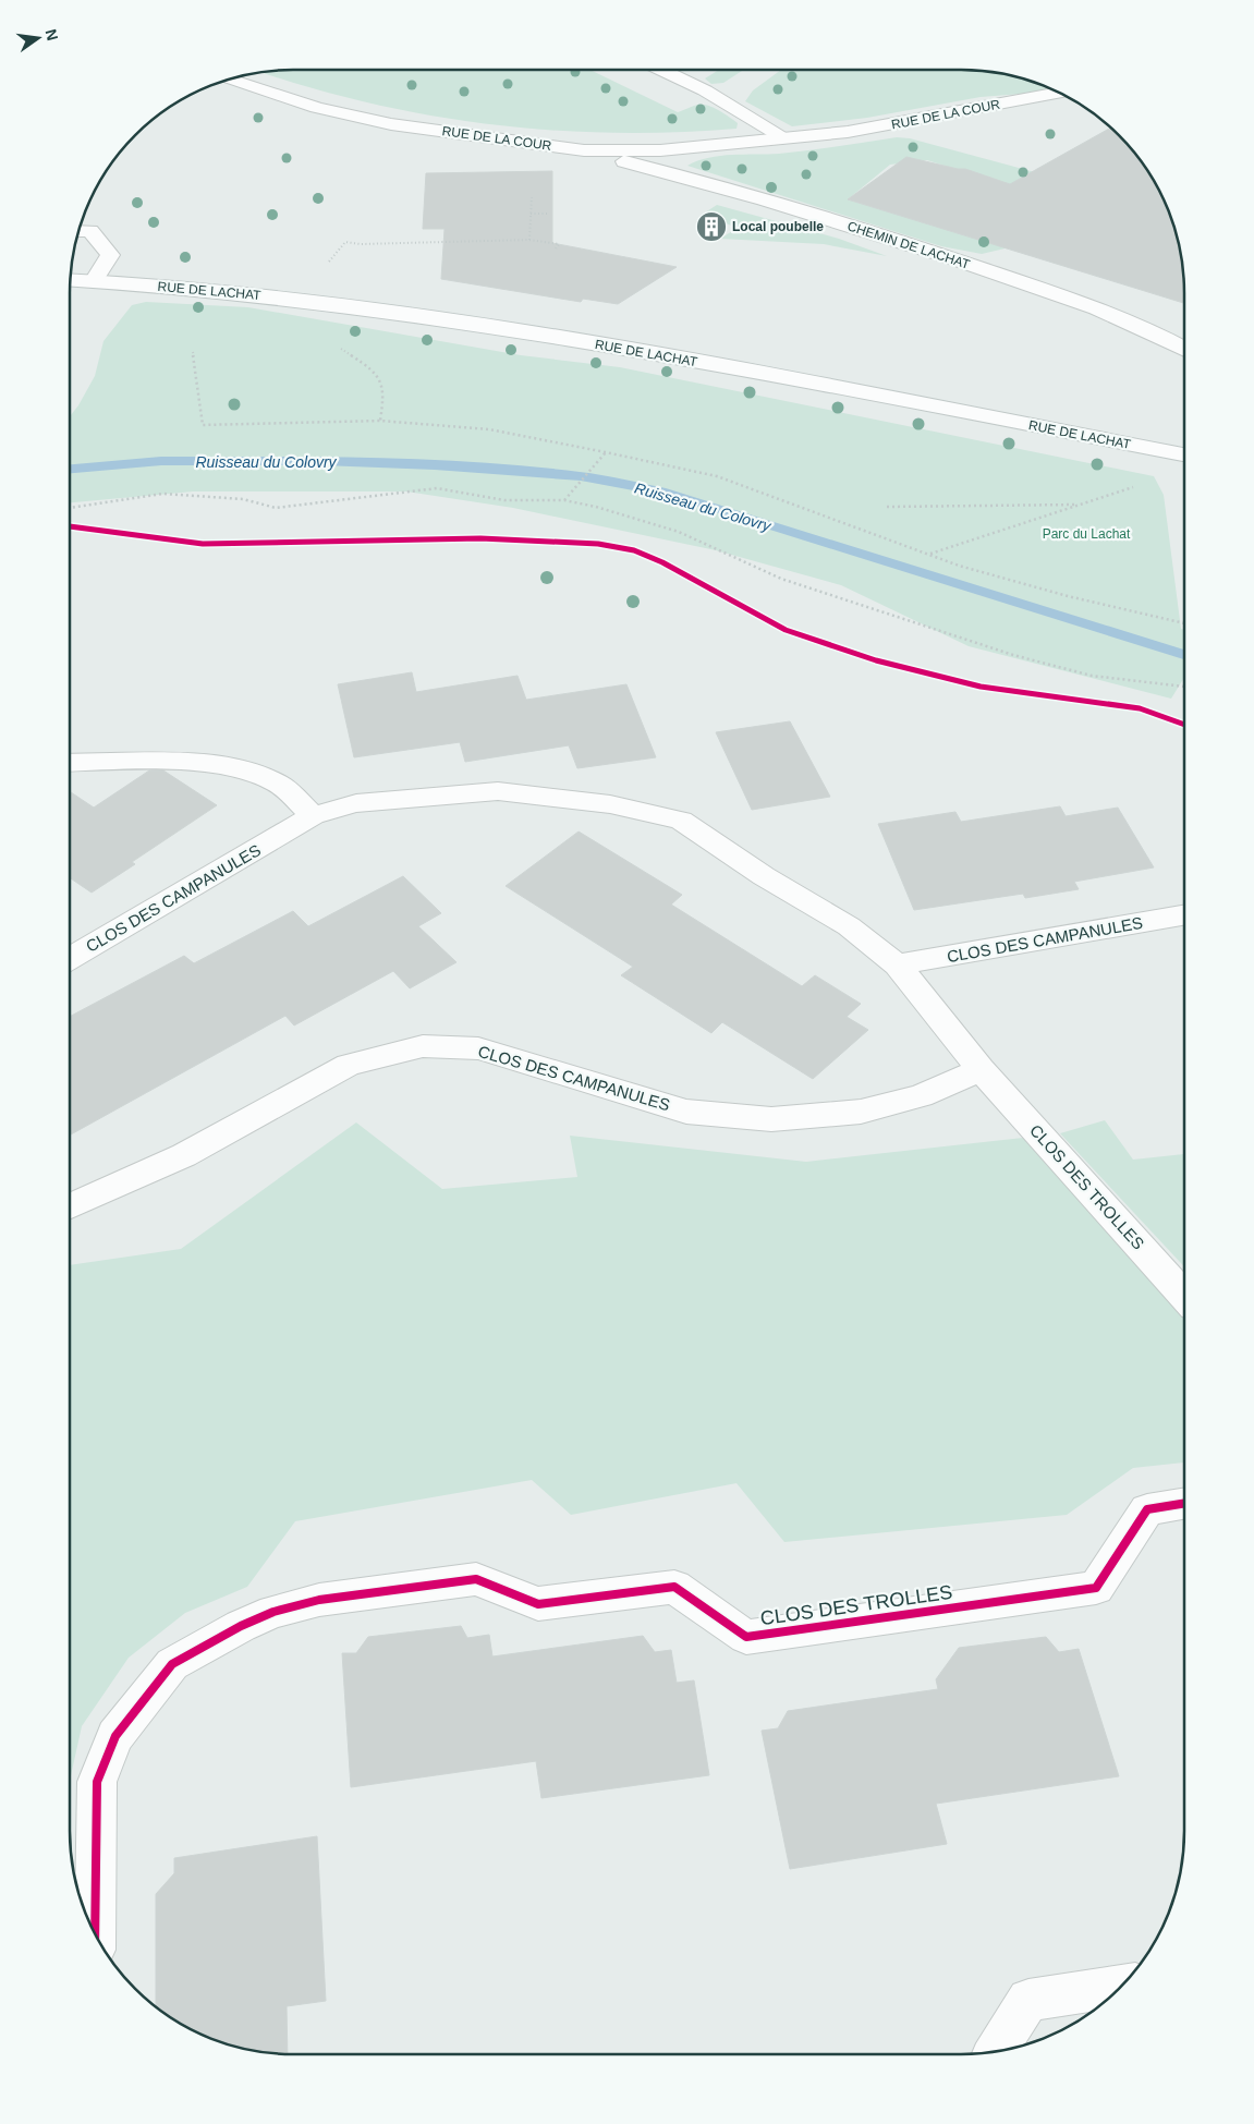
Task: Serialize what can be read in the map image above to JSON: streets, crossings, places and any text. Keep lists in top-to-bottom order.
{
  "streets": {
    "street": [
      "RUE DE LA COUR",
      "CHEMIN DE LACHAT",
      "RUE DE LACHAT",
      "CLOS DES CAMPANULES",
      "CLOS DES TROLLES"
    ]
  },
  "crossings": [
    ["RUE DE LA COUR", "CHEMIN DE LACHAT"],
    ["CLOS DES CAMPANULES", "CLOS DES TROLLES"]
  ],
  "water": ["Ruisseau du Colovry"],
  "parks": ["Parc du Lachat"],
  "places": {
    "building": ["Local poubelle"]
  },
  "north": "right"
}
